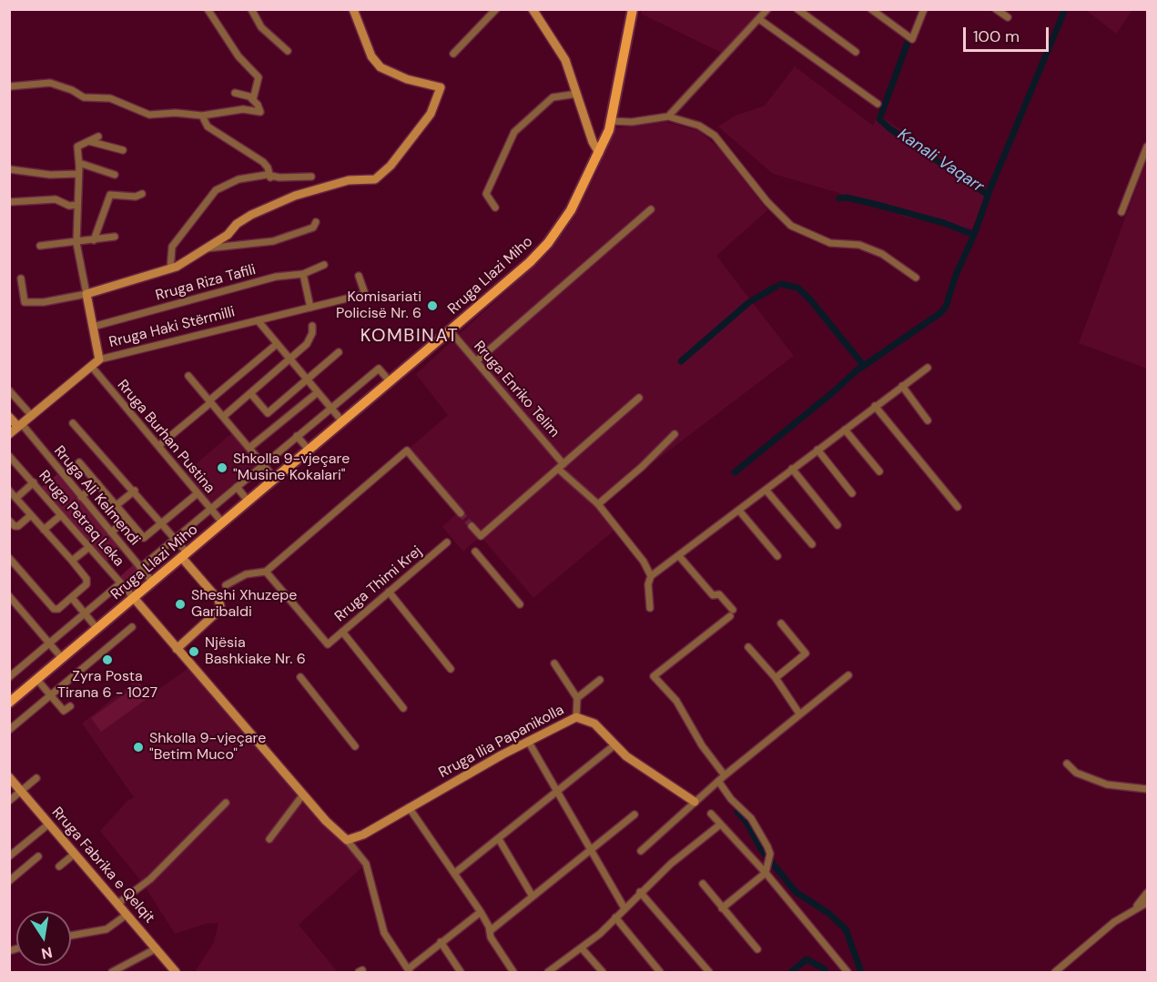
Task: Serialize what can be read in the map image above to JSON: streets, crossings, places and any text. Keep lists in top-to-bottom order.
{
  "streets": {
    "main road": ["Rruga Llazi Miho"],
    "street": [
      "Rruga Riza Tafili",
      "Rruga Haki Stërmilli",
      "Rruga Enriko Telim",
      "Rruga Burhan Pustina",
      "Rruga Ali Kelmendi",
      "Rruga Petraq Leka",
      "Rruga Thimi Krej",
      "Rruga Ilia Papanikolla",
      "Rruga Fabrika e Qelqit"
    ]
  },
  "crossings": [
    ["Rruga Llazi Miho", "Rruga Enriko Telim"],
    ["Rruga Llazi Miho", "Rruga Burhan Pustina"],
    ["Rruga Llazi Miho", "Rruga Ali Kelmendi"],
    ["Rruga Llazi Miho", "Rruga Petraq Leka"],
    ["Rruga Haki Stërmilli", "Rruga Burhan Pustina"],
    ["Rruga Haki Stërmilli", "Rruga Ali Kelmendi"]
  ],
  "districts": ["KOMBINAT"],
  "water": ["Kanali Vaqarr"],
  "places": [
    "Komisariati Policisë Nr. 6",
    "Shkolla 9-vjeçare \"Musine Kokalari\"",
    "Sheshi Xhuzepe Garibaldi",
    "Njësia Bashkiake Nr. 6",
    "Zyra Posta Tirana 6 - 1027",
    "Shkolla 9-vjeçare \"Betim Muco\""
  ],
  "scale_bar": "100 m",
  "north": "bottom"
}
